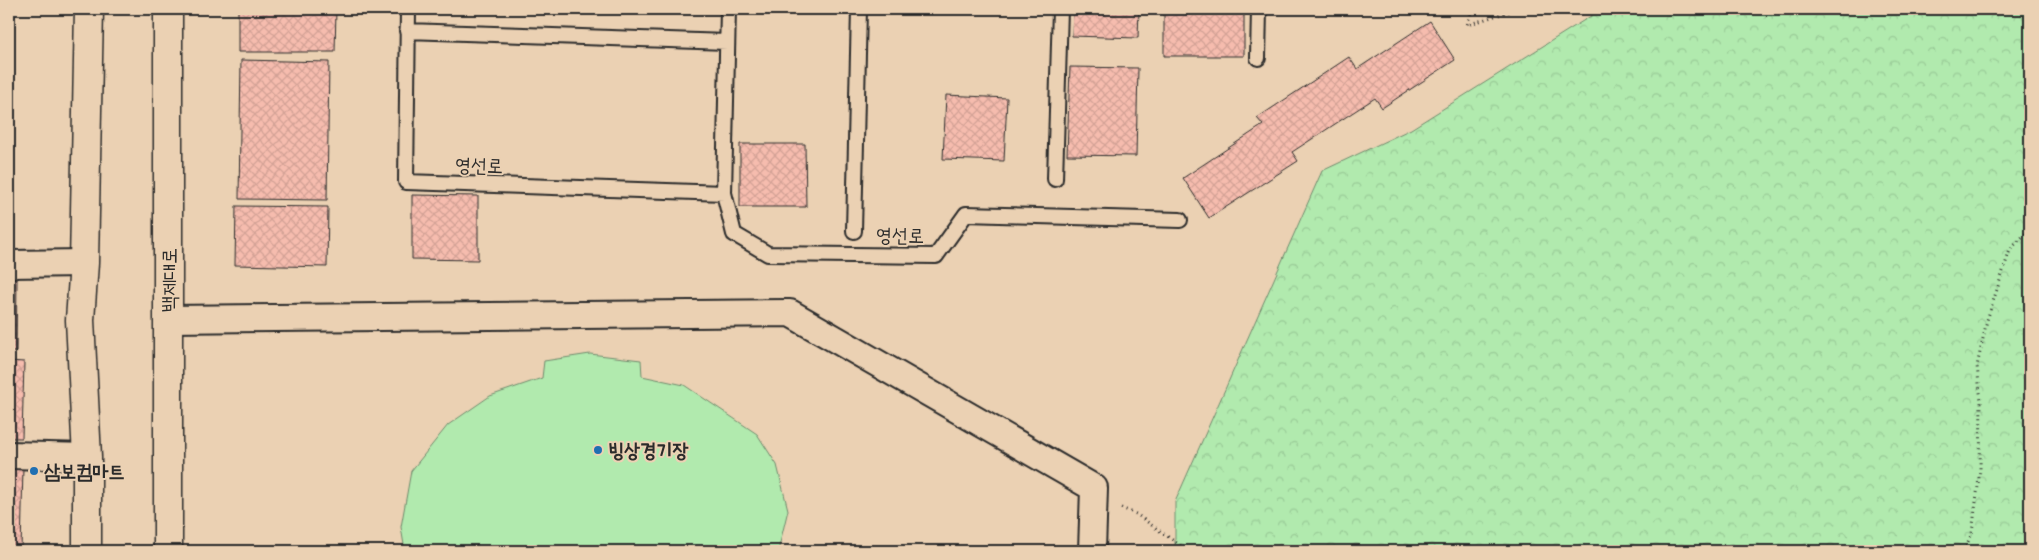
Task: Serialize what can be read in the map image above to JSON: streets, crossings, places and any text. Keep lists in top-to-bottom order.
{
  "streets": {
    "street": ["백제대로"],
    "lane": ["영선로"]
  },
  "places": ["빙상경기장", "삼보컴마트"]
}
